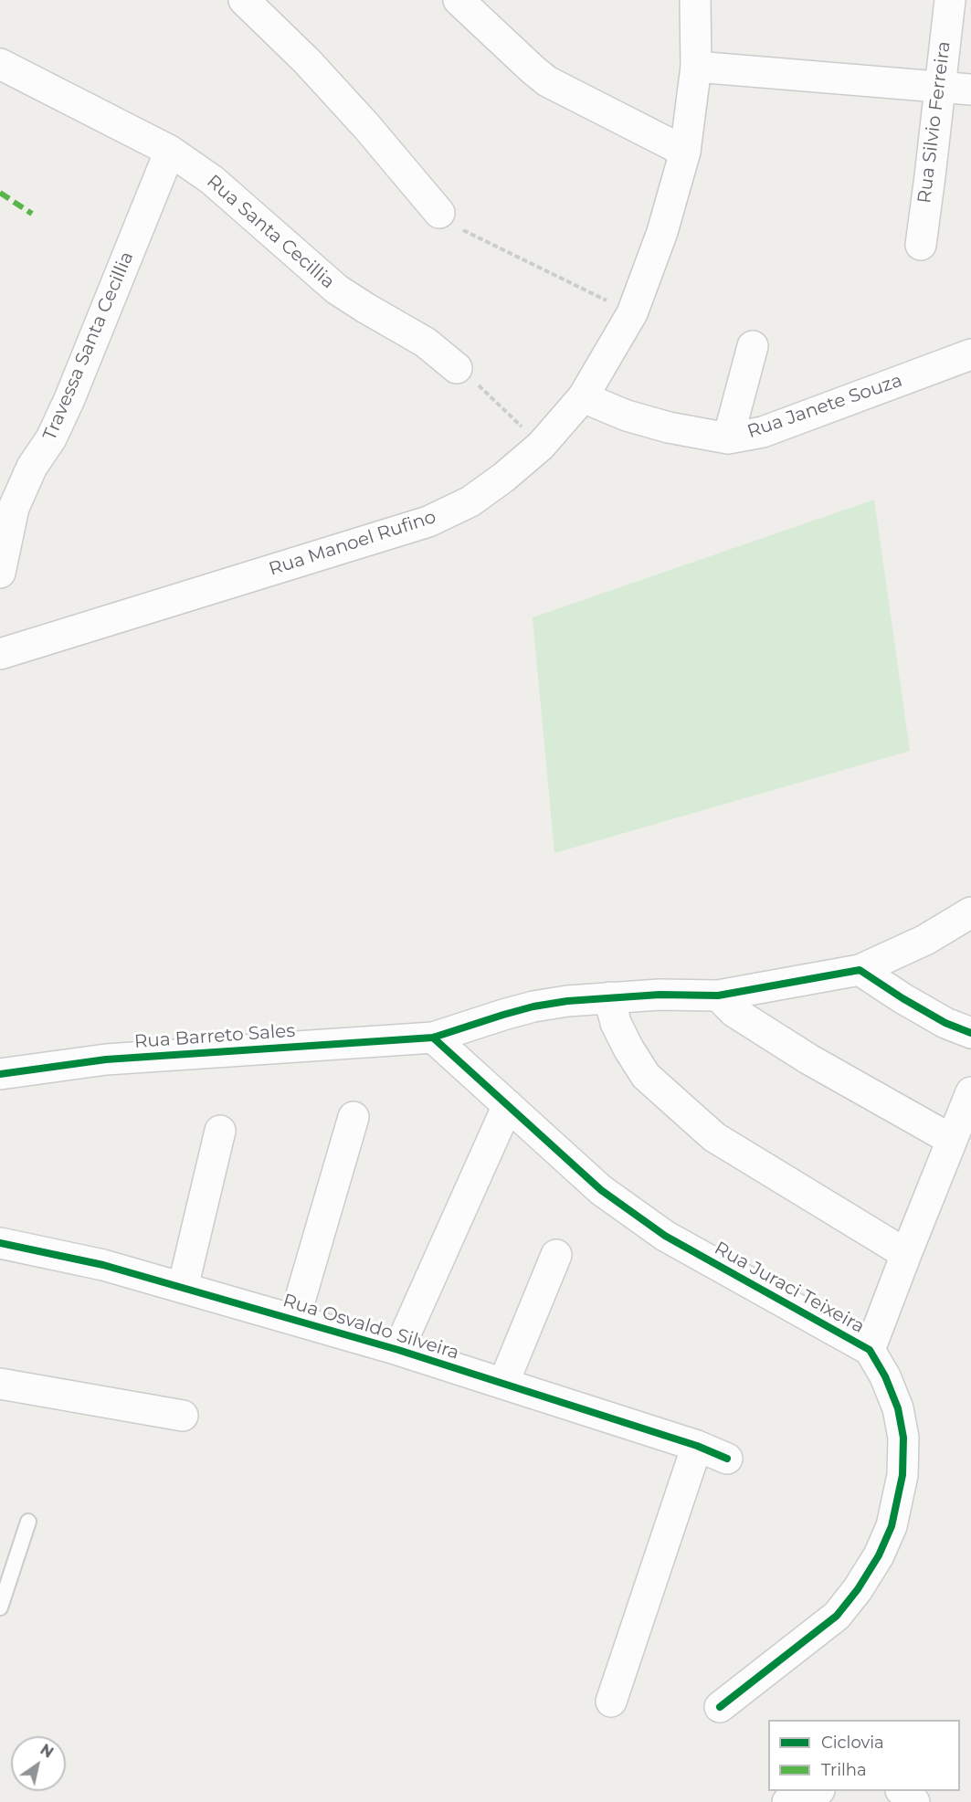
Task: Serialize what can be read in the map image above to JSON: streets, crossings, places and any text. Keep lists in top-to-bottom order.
{
  "streets": {
    "street": [
      "Rua Silvio Ferreira",
      "Rua Santa Cecillia",
      "Travessa Santa Cecillia",
      "Rua Janete Souza",
      "Rua Manoel Rufino",
      "Rua Barreto Sales",
      "Rua Juraci Teixeira",
      "Rua Osvaldo Silveira"
    ]
  },
  "crossings": [
    ["Rua Santa Cecillia", "Travessa Santa Cecillia"],
    ["Rua Janete Souza", "Rua Manoel Rufino"],
    ["Rua Barreto Sales", "Rua Juraci Teixeira"]
  ],
  "legend": ["Ciclovia", "Trilha"],
  "north": "top right"
}
